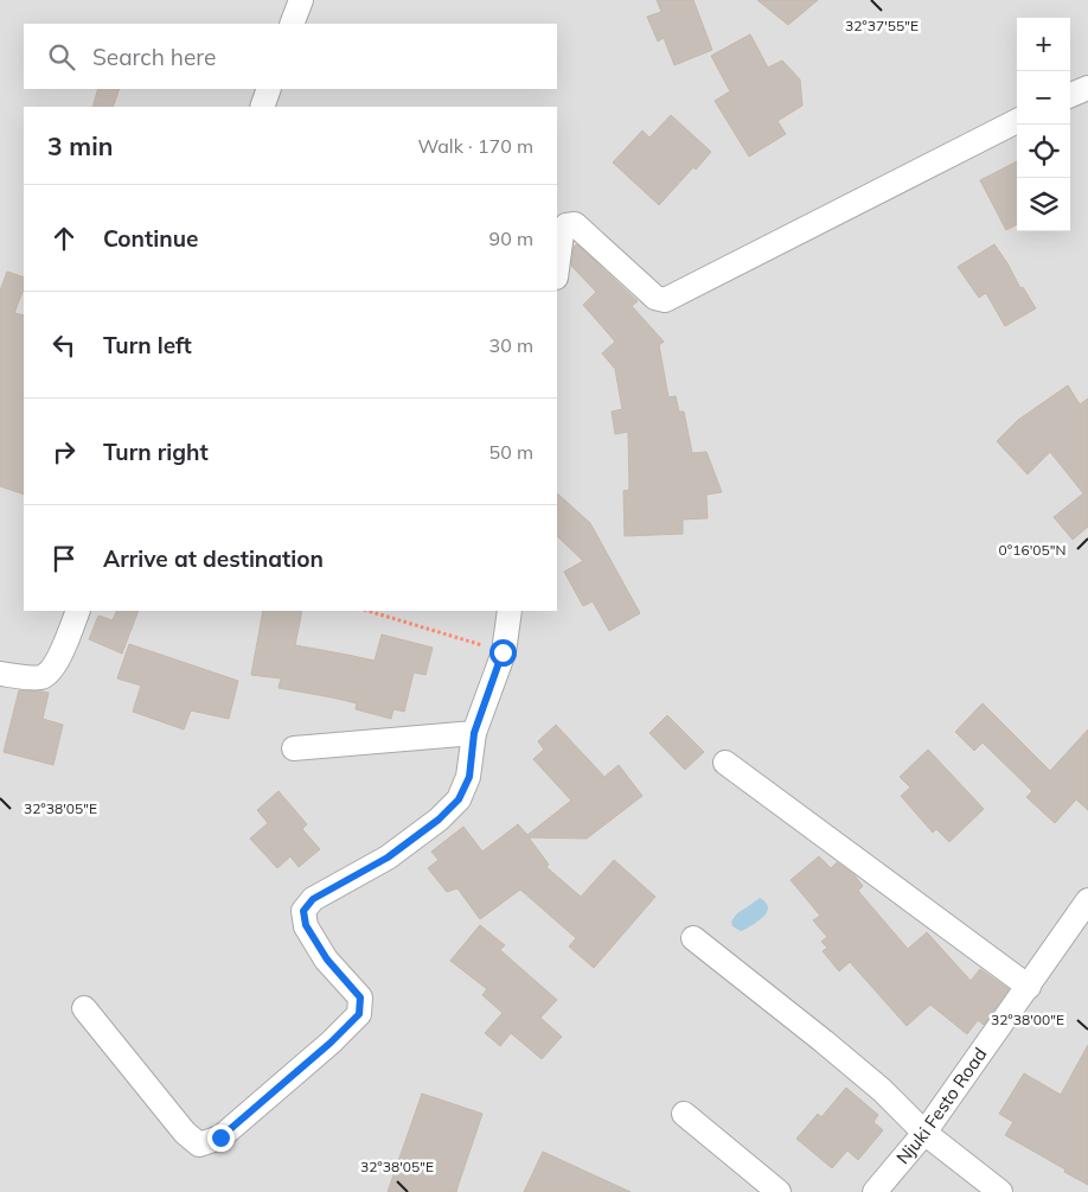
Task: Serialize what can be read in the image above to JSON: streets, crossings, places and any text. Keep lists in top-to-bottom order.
{
  "streets": {
    "street": ["Njuki Festo Road"]
  },
  "page": {
    "map_buttons": ["+", "−"],
    "search": "Search here",
    "heading": ["3 min", "Walk · 170 m"],
    "list": [
      ["Continue", "90 m"],
      ["Turn left", "30 m"],
      ["Turn right", "50 m"],
      "Arrive at destination"
    ]
  },
  "coordinates": [
    "32°37'55\"E",
    "0°16'05\"N",
    "32°38'05\"E",
    "32°38'00\"E"
  ]
}
